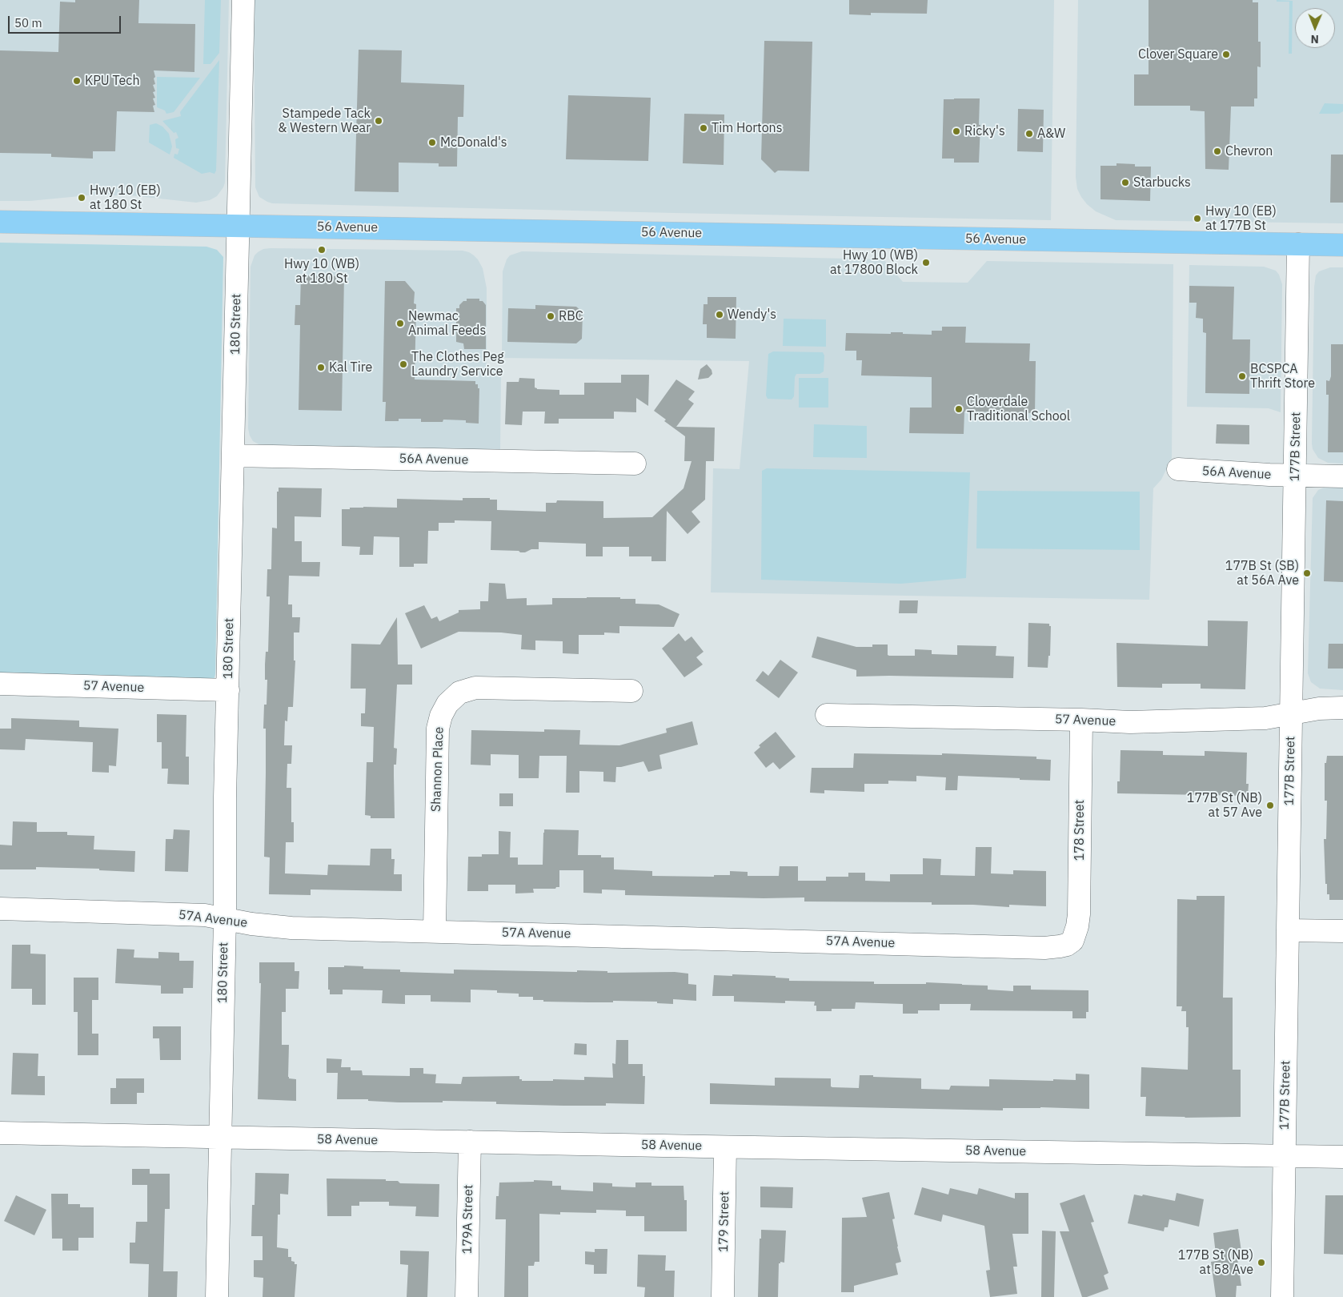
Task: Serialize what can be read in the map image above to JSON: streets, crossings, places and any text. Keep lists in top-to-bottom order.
{
  "streets": {
    "highway": ["56 Avenue"],
    "street": [
      "180 Street",
      "177B Street",
      "56A Avenue",
      "57 Avenue",
      "Shannon Place",
      "178 Street",
      "57A Avenue",
      "58 Avenue",
      "179A Street",
      "179 Street"
    ]
  },
  "crossings": [
    ["56 Avenue", "180 Street"],
    ["56 Avenue", "177B Street"],
    ["180 Street", "56A Avenue"],
    ["180 Street", "57 Avenue"],
    ["180 Street", "57A Avenue"],
    ["180 Street", "58 Avenue"],
    ["177B Street", "56A Avenue"],
    ["177B Street", "57 Avenue"],
    ["177B Street", "58 Avenue"],
    ["57 Avenue", "178 Street"],
    ["Shannon Place", "57A Avenue"],
    ["178 Street", "57A Avenue"],
    ["58 Avenue", "179A Street"],
    ["58 Avenue", "179 Street"]
  ],
  "places": [
    "Clover Square",
    "KPU Tech",
    "Stampede Tack & Western Wear",
    "Tim Hortons",
    "Ricky's",
    "A&W",
    "McDonald's",
    "Chevron",
    "Starbucks",
    "Hwy 10 (EB) at 180 St",
    "Hwy 10 (EB) at 177B St",
    "Hwy 10 (WB) at 180 St",
    "Hwy 10 (WB) at 17800 Block",
    "Wendy's",
    "RBC",
    "Newmac Animal Feeds",
    "The Clothes Peg Laundry Service",
    "Kal Tire",
    "BCSPCA Thrift Store",
    "Cloverdale Traditional School",
    "177B St (SB) at 56A Ave",
    "177B St (NB) at 57 Ave",
    "177B St (NB) at 58 Ave"
  ],
  "scale_bar": "50 m",
  "north": "bottom"
}
